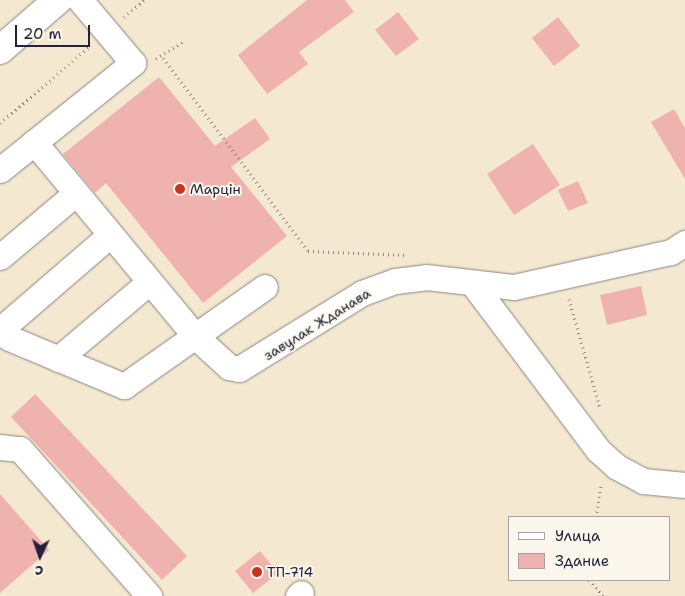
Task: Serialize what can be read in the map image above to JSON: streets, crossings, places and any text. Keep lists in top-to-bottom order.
{
  "streets": {
    "street": ["завулак Жданава"]
  },
  "places": ["Марцін", "ТП-714"],
  "legend": ["Улица", "Здание"],
  "scale_bar": "20 m",
  "north": "bottom"
}
